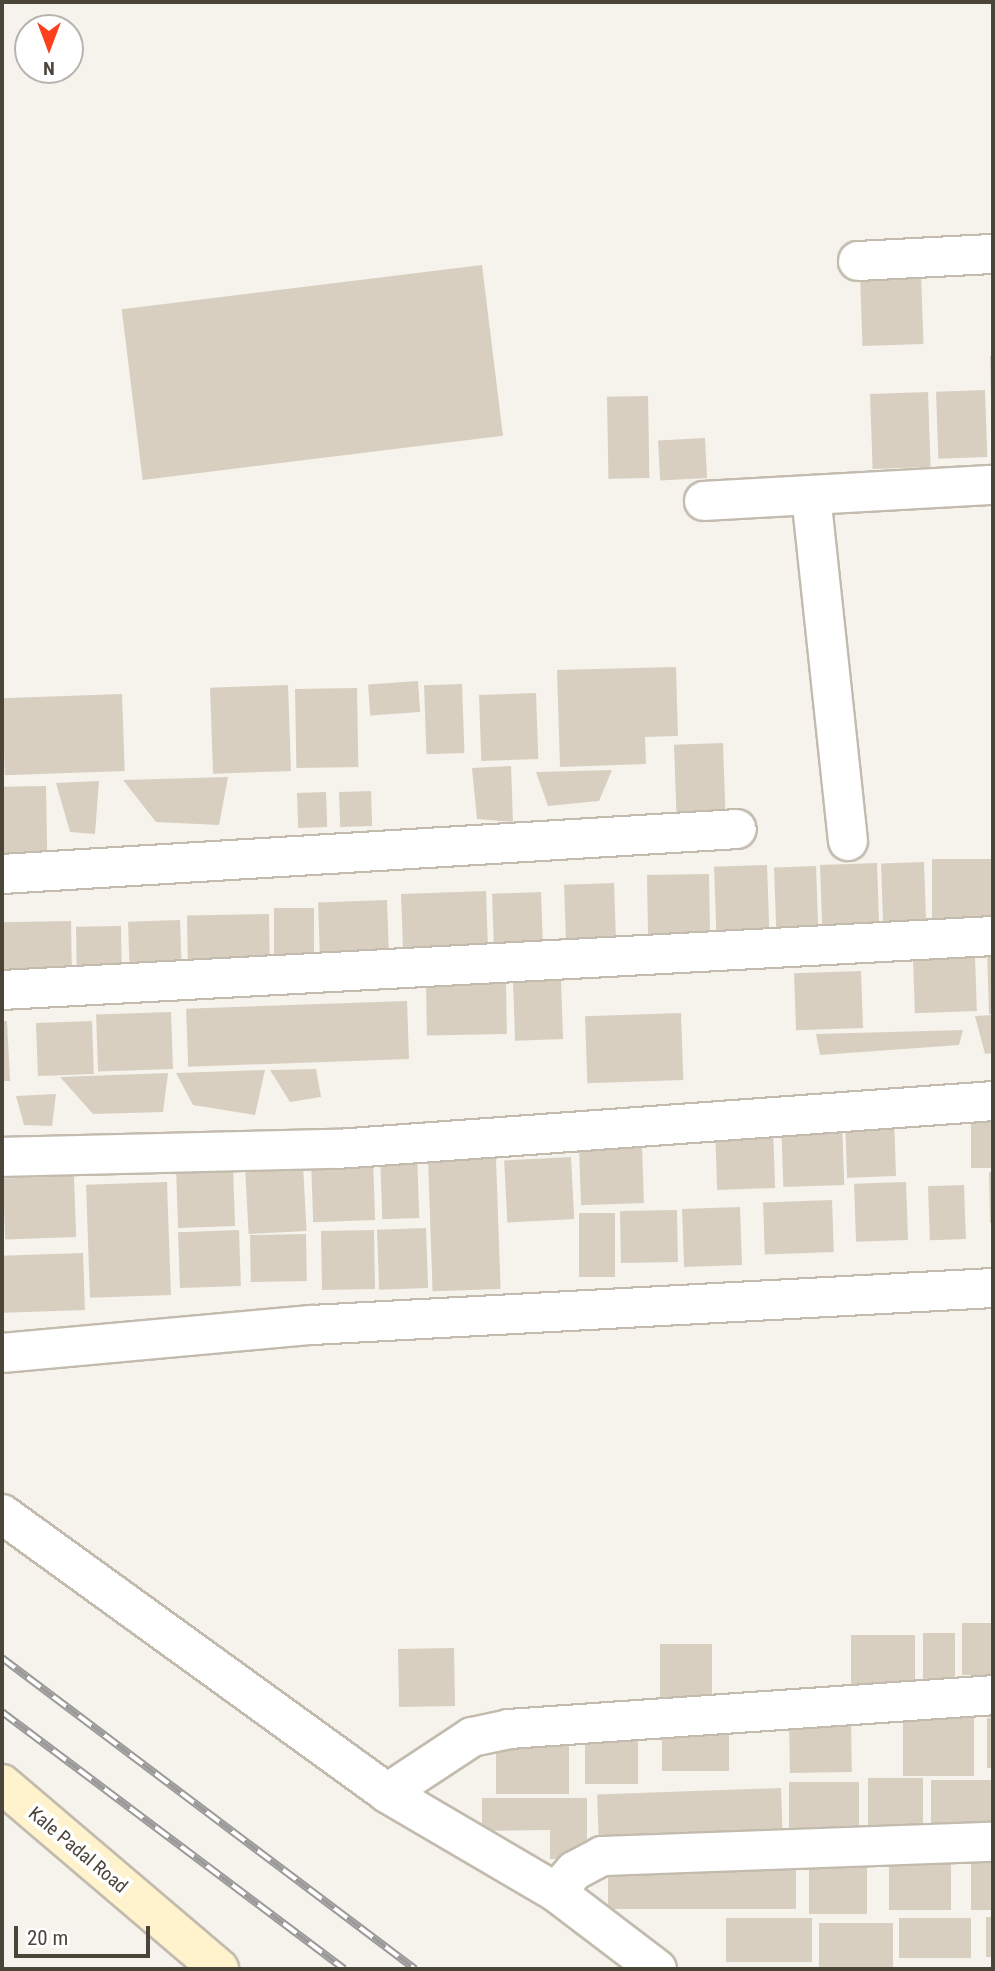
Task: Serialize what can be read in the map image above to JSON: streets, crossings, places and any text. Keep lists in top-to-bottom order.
{
  "streets": {
    "street": ["Kale Padal Road"]
  },
  "scale_bar": "20 m",
  "north": "bottom"
}
